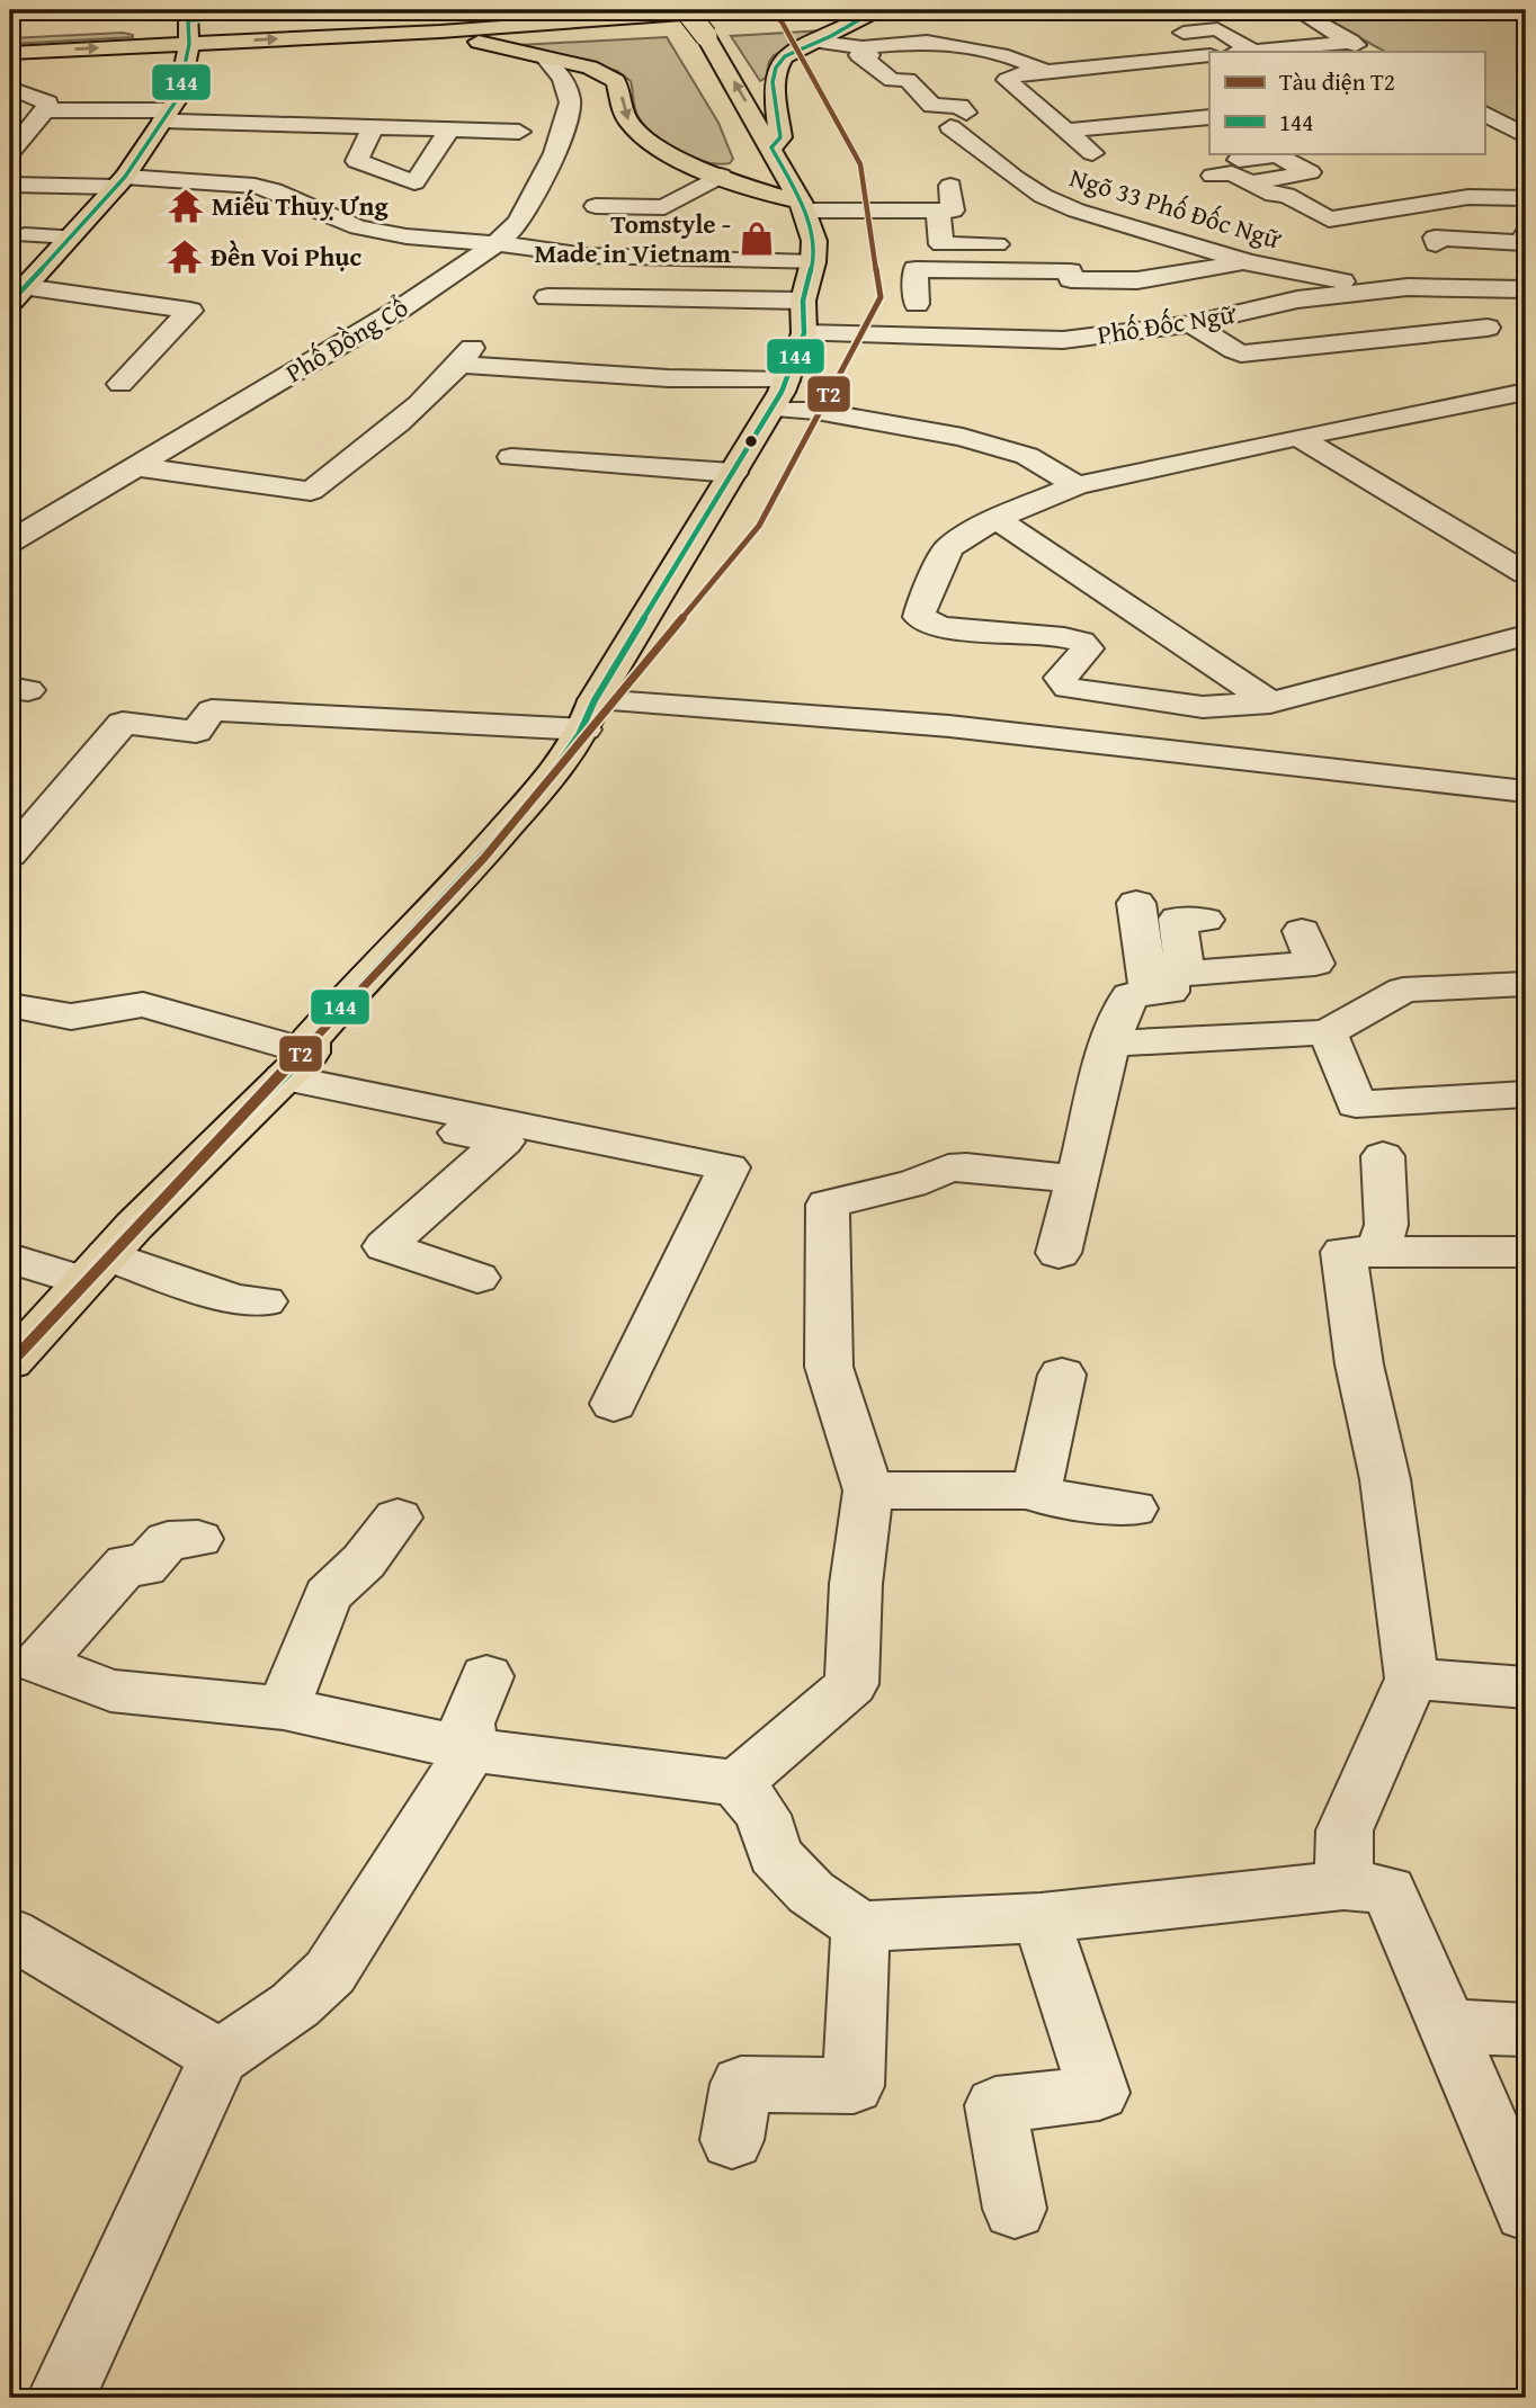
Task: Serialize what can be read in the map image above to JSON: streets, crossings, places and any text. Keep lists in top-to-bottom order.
{
  "streets": {
    "street": ["Ngõ 33 Phố Đốc Ngữ", "Phố Đốc Ngữ", "Phố Đồng Cổ"]
  },
  "crossings": [
    ["Ngõ 33 Phố Đốc Ngữ", "Phố Đốc Ngữ"]
  ],
  "places": {
    "temple": ["Miếu Thuỵ Ưng", "Đền Voi Phục"],
    "shop": ["Tomstyle - Made in Vietnam"]
  },
  "lines": ["metro line T2", "transit line 144"],
  "legend": ["Tàu điện T2", "144"]
}
